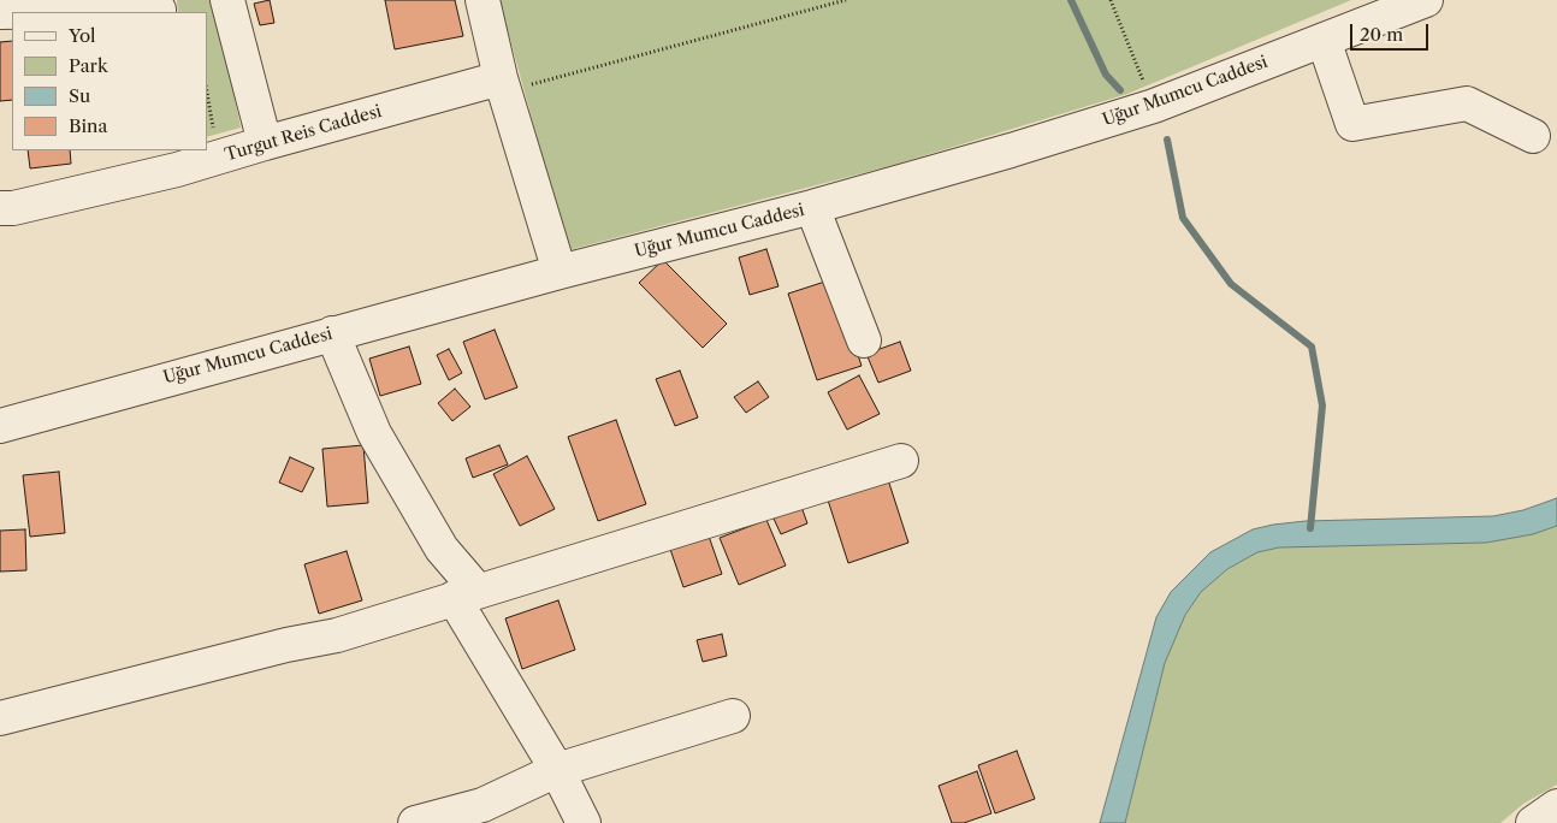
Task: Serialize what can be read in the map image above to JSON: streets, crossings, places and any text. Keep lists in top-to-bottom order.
{
  "streets": {
    "street": ["Uğur Mumcu Caddesi", "Turgut Reis Caddesi"]
  },
  "legend": [
    "Yol",
    "Park",
    "Su",
    "Bina"
  ],
  "scale_bar": "20 m"
}
